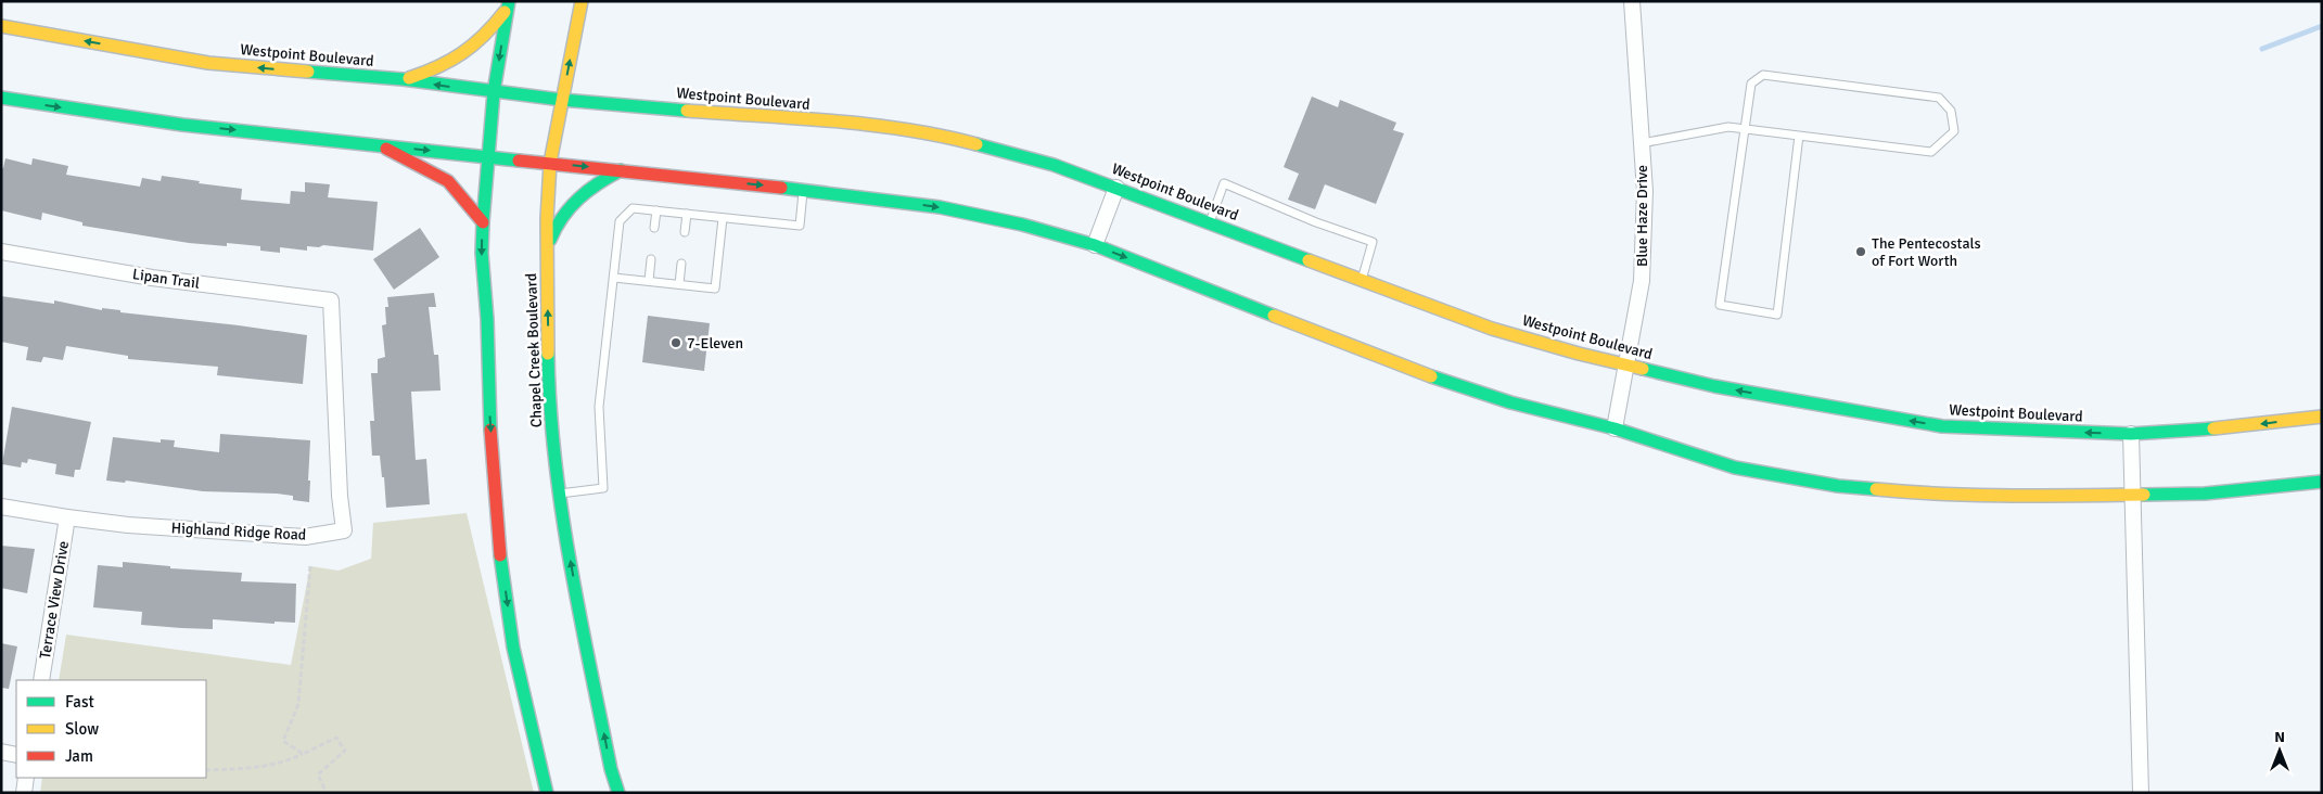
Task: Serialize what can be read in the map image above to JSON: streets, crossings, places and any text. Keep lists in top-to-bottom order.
{
  "streets": {
    "main road": ["Westpoint Boulevard", "Chapel Creek Boulevard"],
    "street": [
      "Blue Haze Drive",
      "Lipan Trail",
      "Highland Ridge Road",
      "Terrace View Drive"
    ]
  },
  "crossings": [
    ["Westpoint Boulevard", "Blue Haze Drive"],
    ["Westpoint Boulevard", "Chapel Creek Boulevard"],
    ["Lipan Trail", "Highland Ridge Road"],
    ["Highland Ridge Road", "Terrace View Drive"]
  ],
  "places": ["The Pentecostals of Fort Worth", "7-Eleven"],
  "legend": ["Fast", "Slow", "Jam"],
  "north": "top"
}
